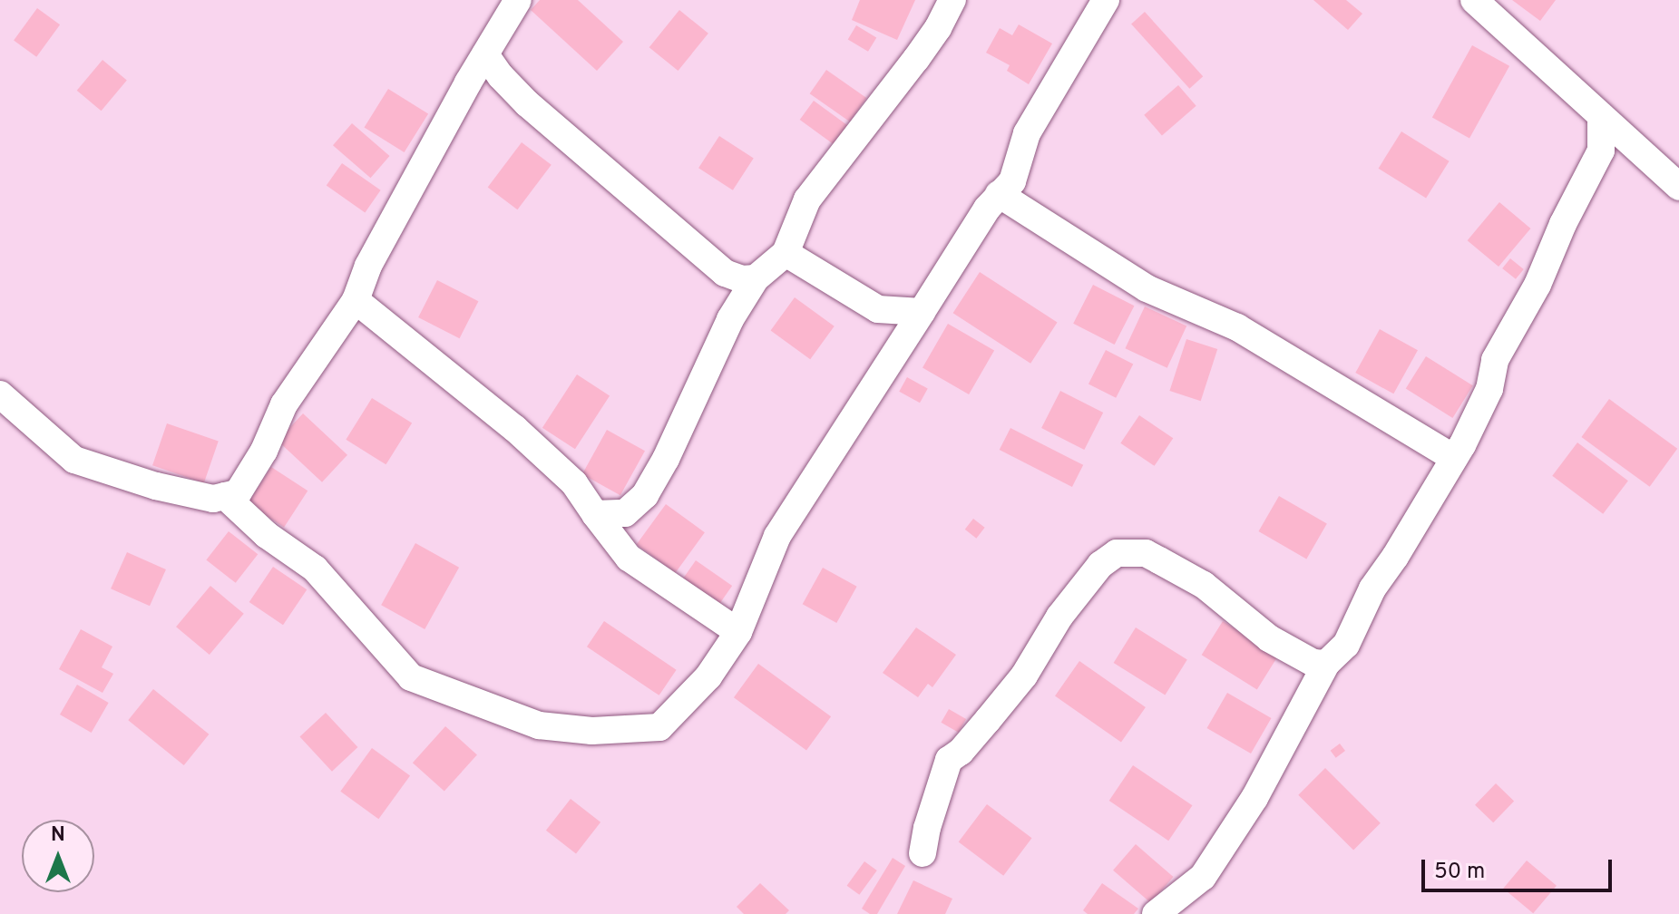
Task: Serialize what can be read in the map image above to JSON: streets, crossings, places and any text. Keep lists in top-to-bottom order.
{
  "scale_bar": "50 m",
  "north": "top"
}
